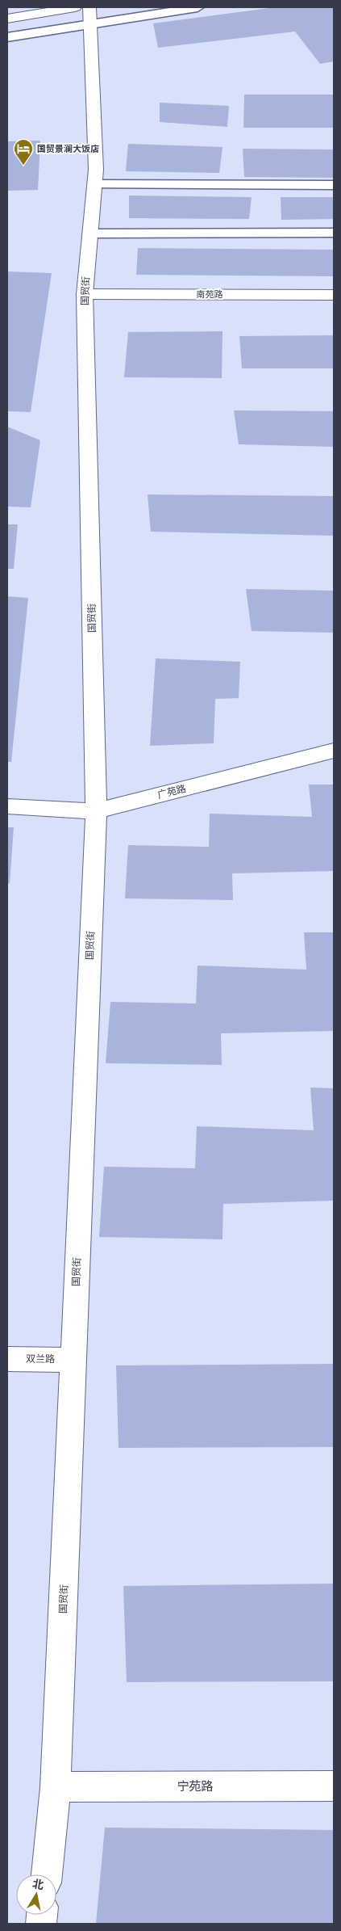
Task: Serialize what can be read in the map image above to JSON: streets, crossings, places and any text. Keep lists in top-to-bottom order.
{
  "streets": {
    "street": [
      "国贸街",
      "南苑路",
      "广苑路",
      "双兰路",
      "宁苑路"
    ]
  },
  "crossings": [
    ["国贸街", "南苑路"],
    ["国贸街", "广苑路"],
    ["国贸街", "双兰路"],
    ["国贸街", "宁苑路"]
  ],
  "places": {
    "hotel": ["国贸景澜大饭店"]
  },
  "north": "top"
}
